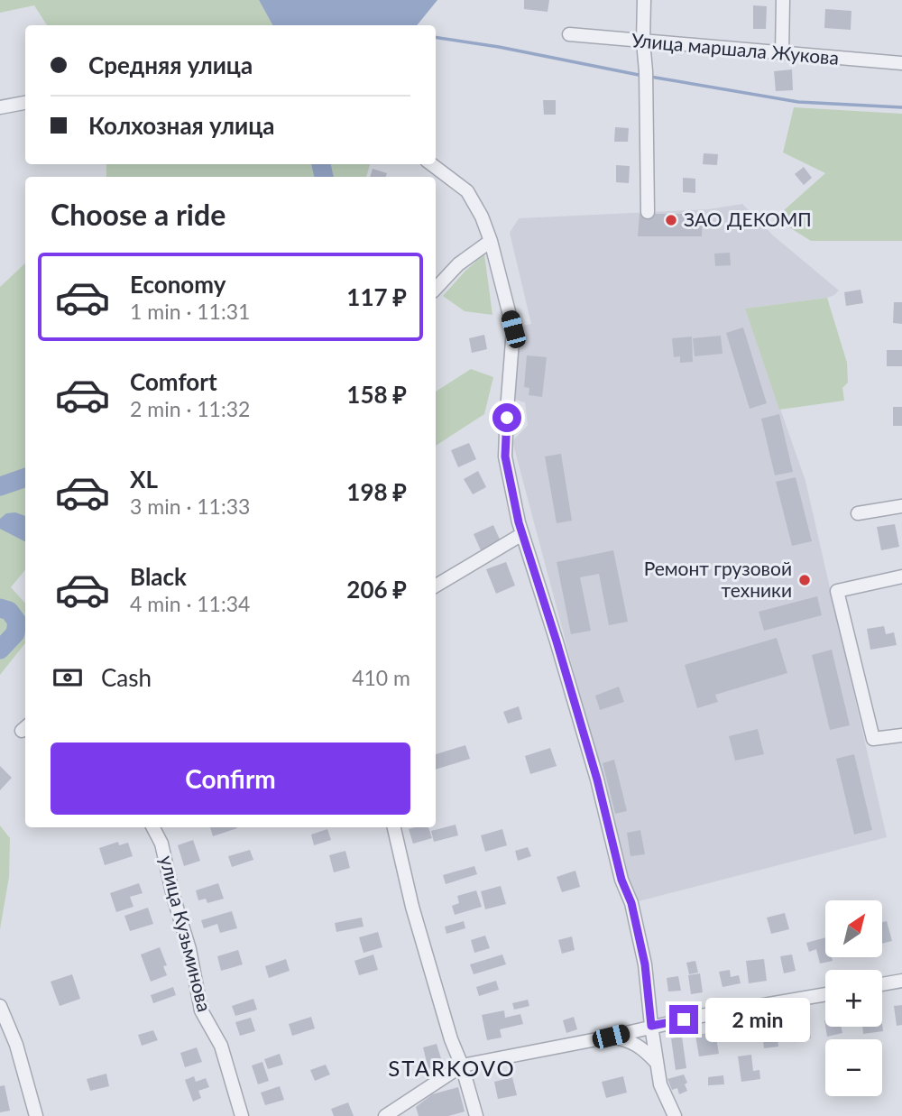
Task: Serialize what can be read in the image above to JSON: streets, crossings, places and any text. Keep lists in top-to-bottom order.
{
  "streets": {
    "street": ["Улица маршала Жукова", "улица Кузьминова"]
  },
  "districts": ["STARKOVO"],
  "places": ["ЗАО ДЕКОМП", "Ремонт грузовой техники"],
  "north": "top right",
  "page": {
    "banner": ["Средняя улица", "Колхозная улица"],
    "heading": "Choose a ride",
    "list": [
      {
        "name": "Economy",
        "note": "1 min · 11:31",
        "value": "117 ₽"
      },
      {
        "name": "Comfort",
        "note": "2 min · 11:32",
        "value": "158 ₽"
      },
      {
        "name": "XL",
        "note": "3 min · 11:33",
        "value": "198 ₽"
      },
      {
        "name": "Black",
        "note": "4 min · 11:34",
        "value": "206 ₽"
      }
    ],
    "pay": ["Cash", "410 m"],
    "buttons": "Confirm",
    "map_buttons": ["+", "−"],
    "bubble": "2 min"
  }
}
